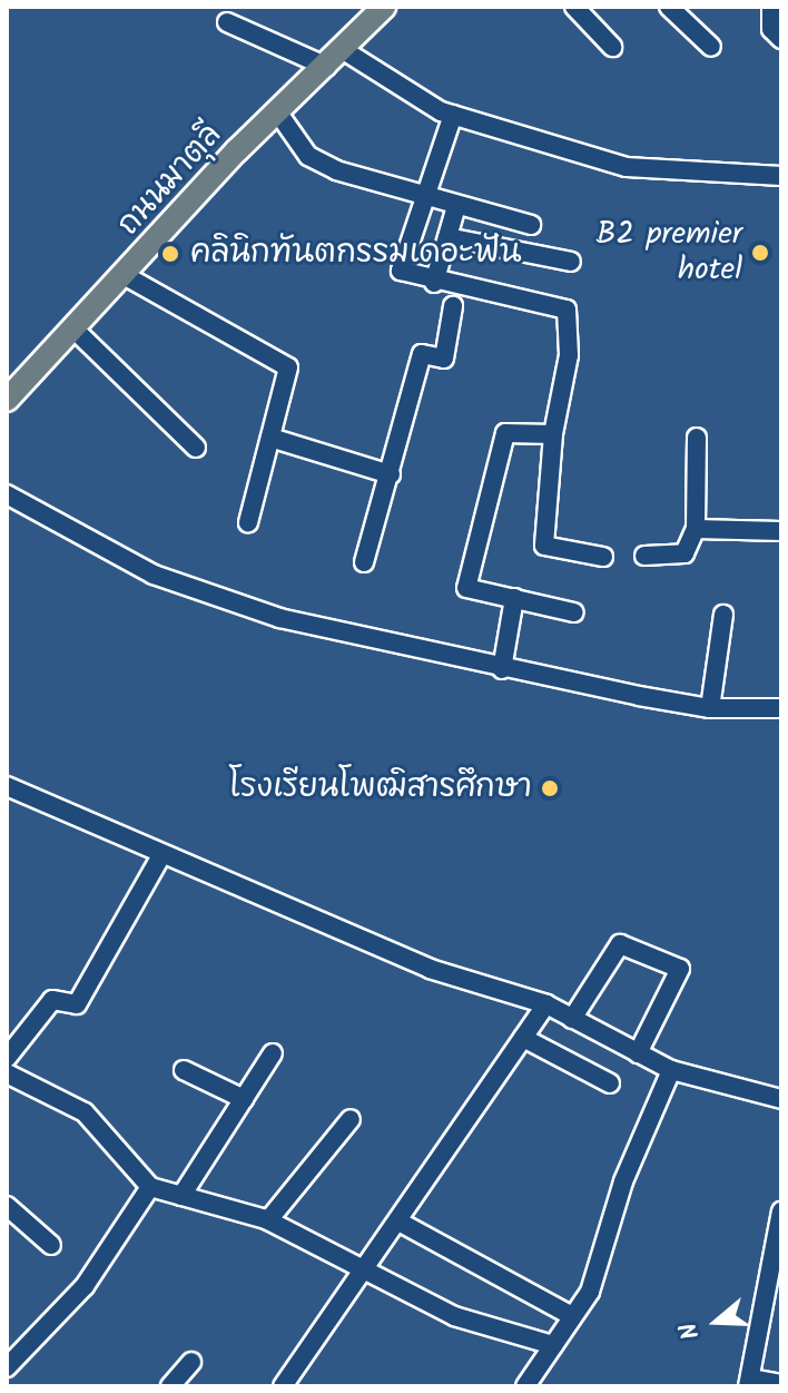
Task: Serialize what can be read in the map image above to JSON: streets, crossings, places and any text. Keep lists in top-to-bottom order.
{
  "streets": {
    "main road": ["ถนนมาตุลี"]
  },
  "places": ["B2 premier hotel", "คลินิกทันตกรรมเดอะฟัน", "โรงเรียนโพฒิสารศึกษา"],
  "north": "left"
}
